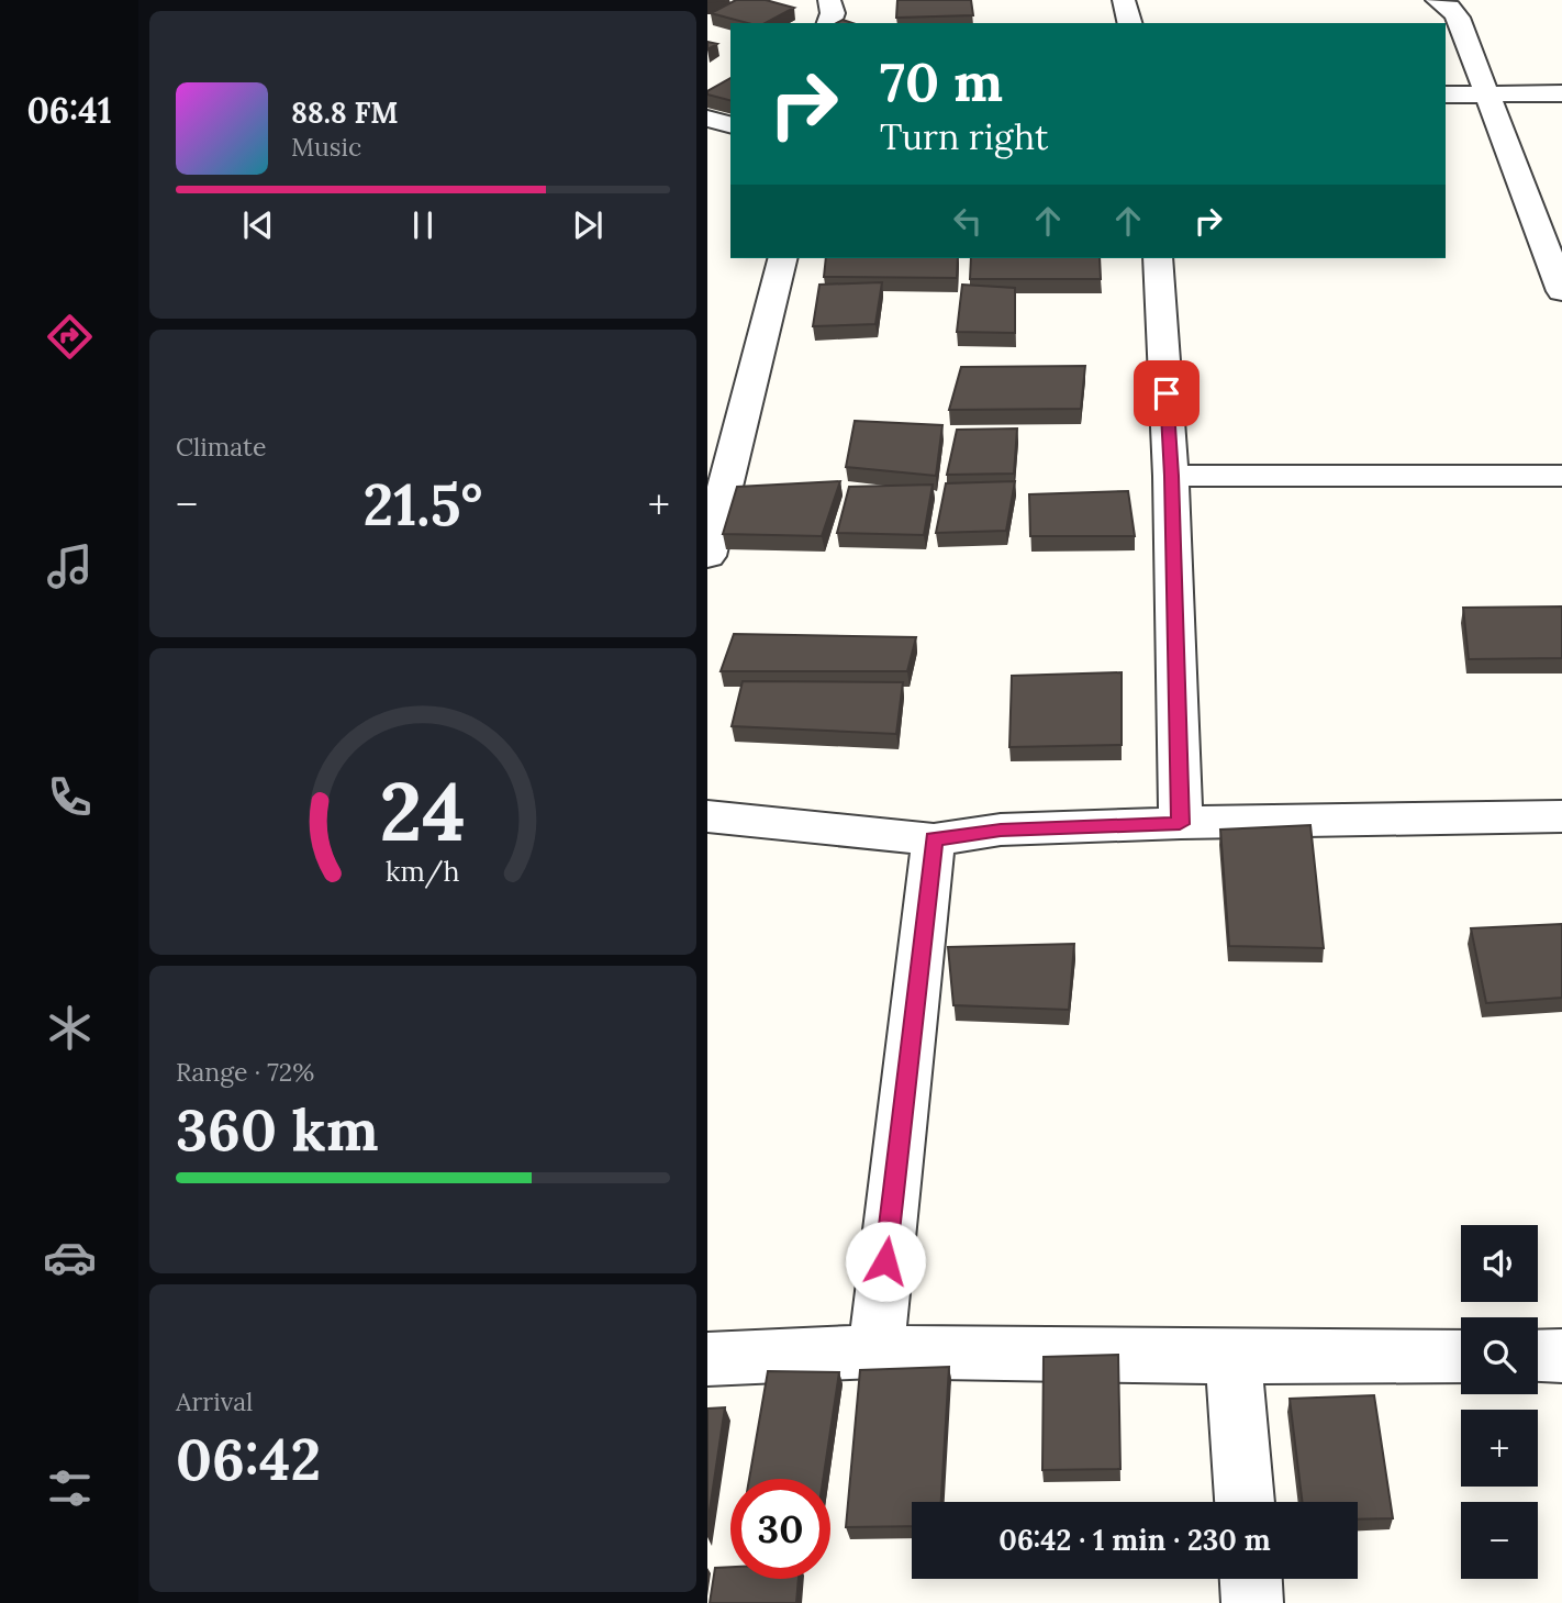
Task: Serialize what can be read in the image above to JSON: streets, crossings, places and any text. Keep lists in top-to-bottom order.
{
  "page": {
    "tabs": "06:41",
    "turn": ["70 m", "Turn right"],
    "song": ["88.8 FM", "Music"],
    "tile": [
      "Climate",
      ["Range · 72%", "360 km"],
      ["Arrival", "06:42"]
    ],
    "heat": ["−", "21.5°", "+"],
    "map_buttons": ["+", "−"],
    "limit": "30",
    "trip": "06:42 · 1 min · 230 m",
    "gauge": ["24", "km/h"]
  }
}
